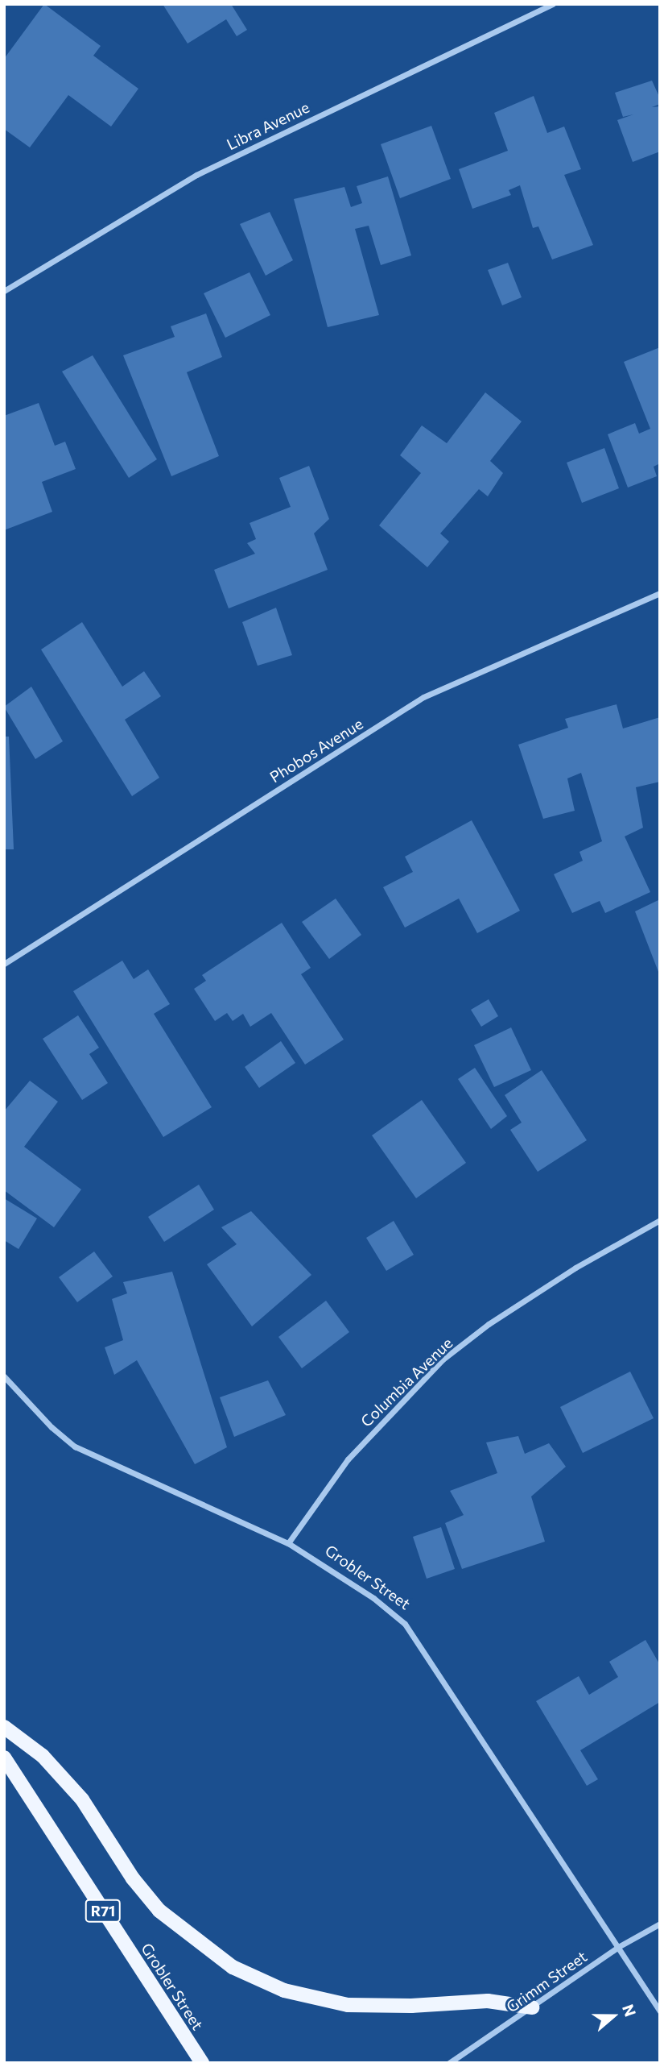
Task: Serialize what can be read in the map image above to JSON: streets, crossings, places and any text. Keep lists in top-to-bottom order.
{
  "streets": {
    "main road": ["Grobler Street", "R71"],
    "street": [
      "Libra Avenue",
      "Phobos Avenue",
      "Columbia Avenue",
      "Grimm Street"
    ]
  },
  "crossings": [
    ["Columbia Avenue", "Grobler Street"],
    ["Grobler Street", "Grimm Street"]
  ],
  "north": "right"
}
